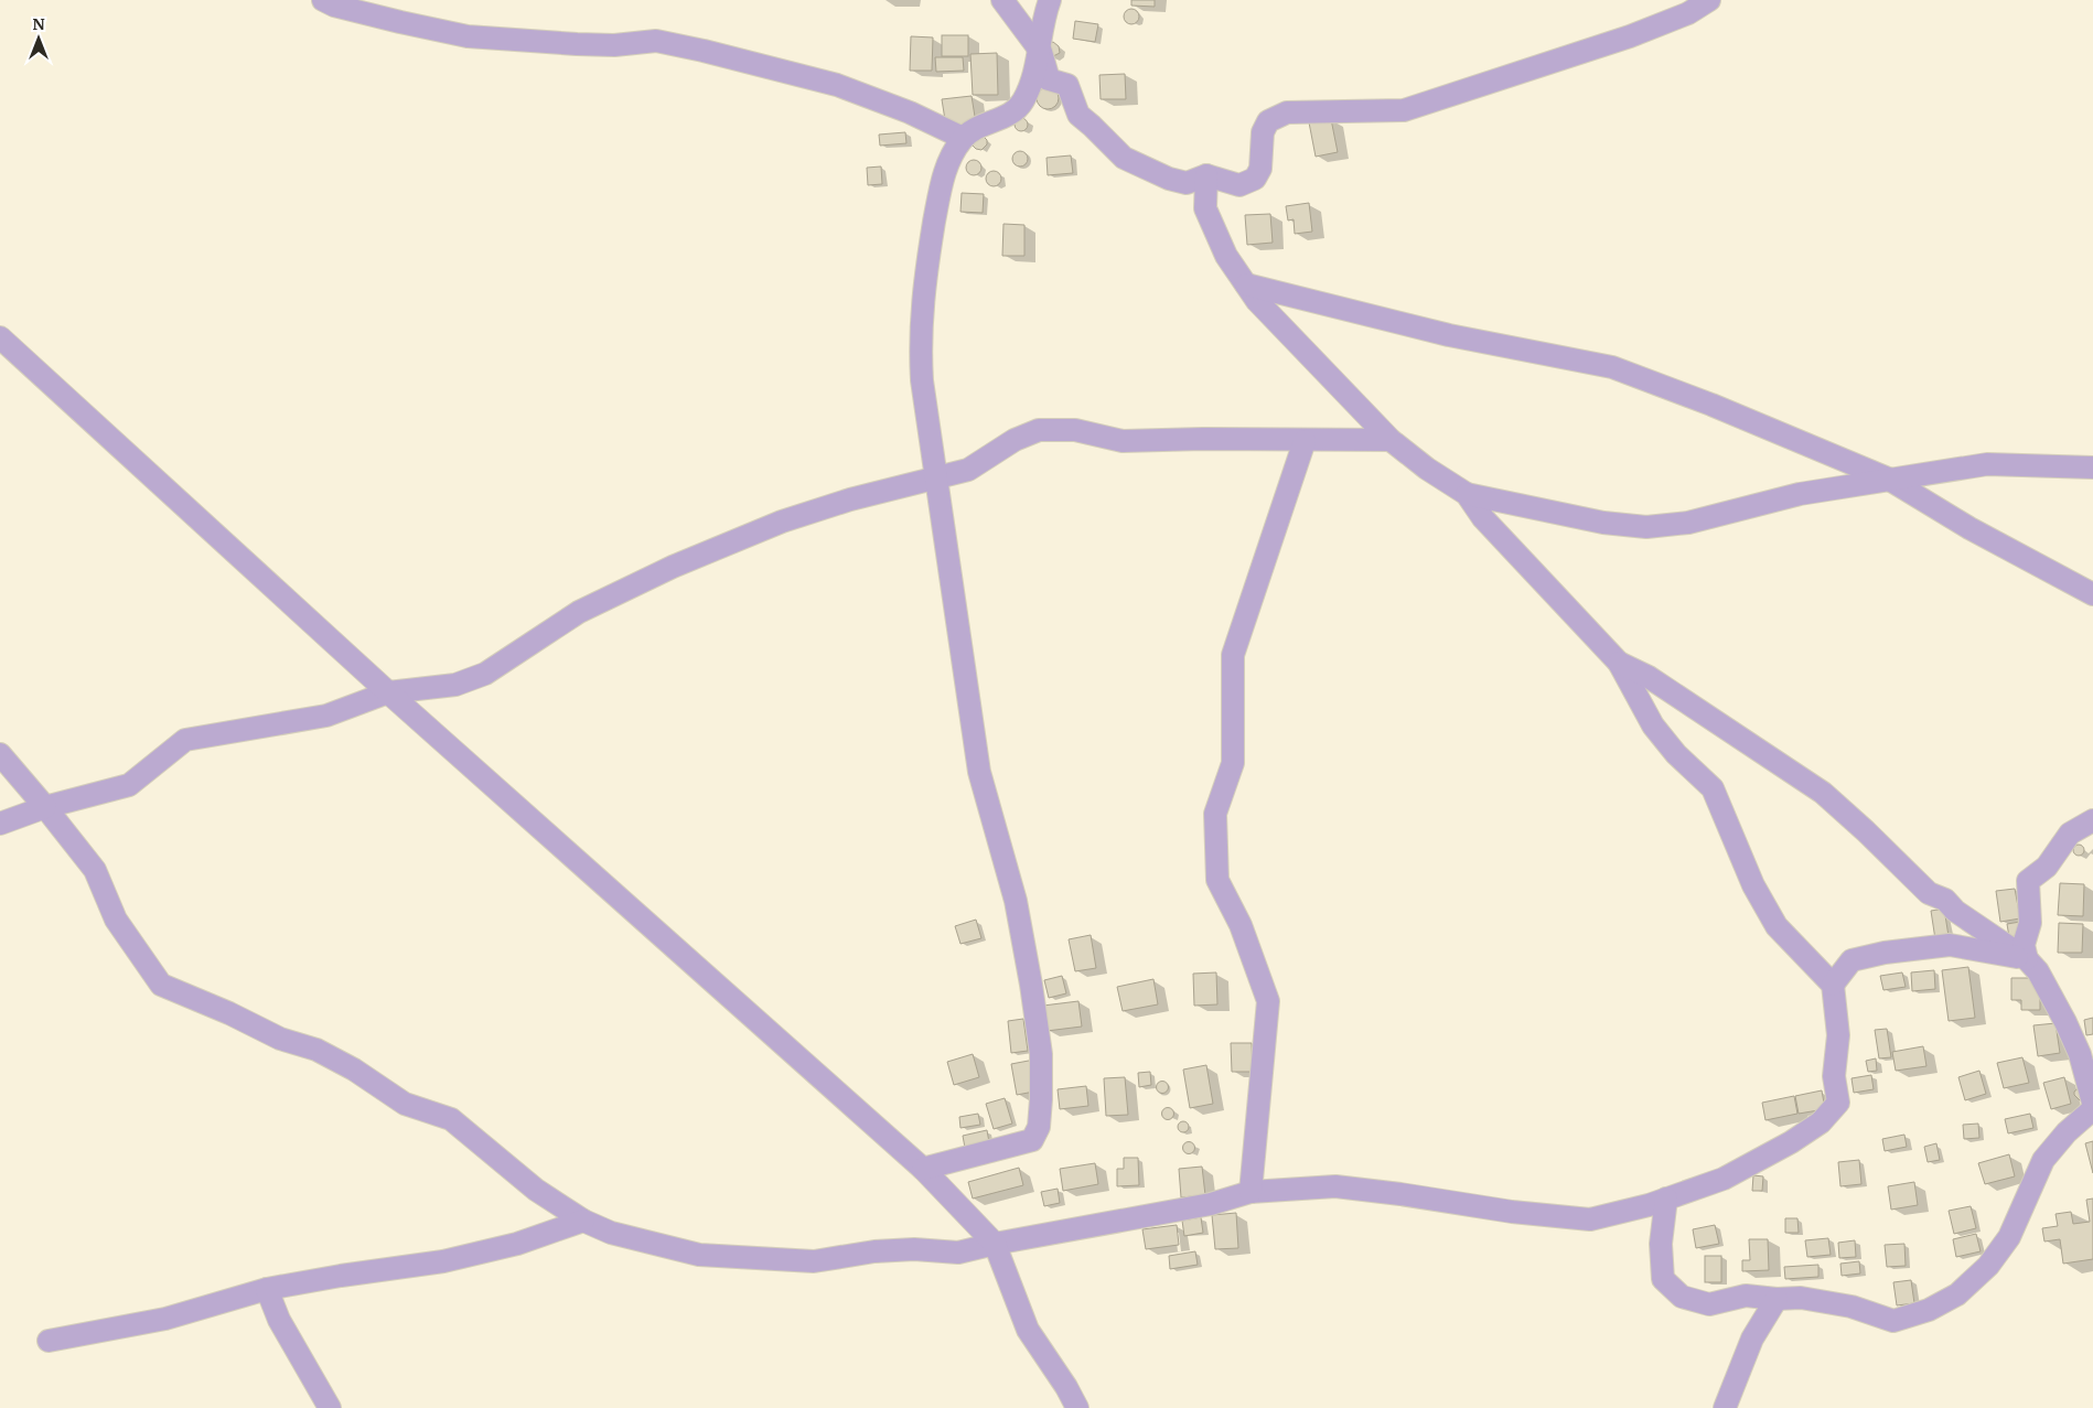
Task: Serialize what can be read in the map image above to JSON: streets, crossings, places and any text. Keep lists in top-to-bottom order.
{
  "north": "top"
}
